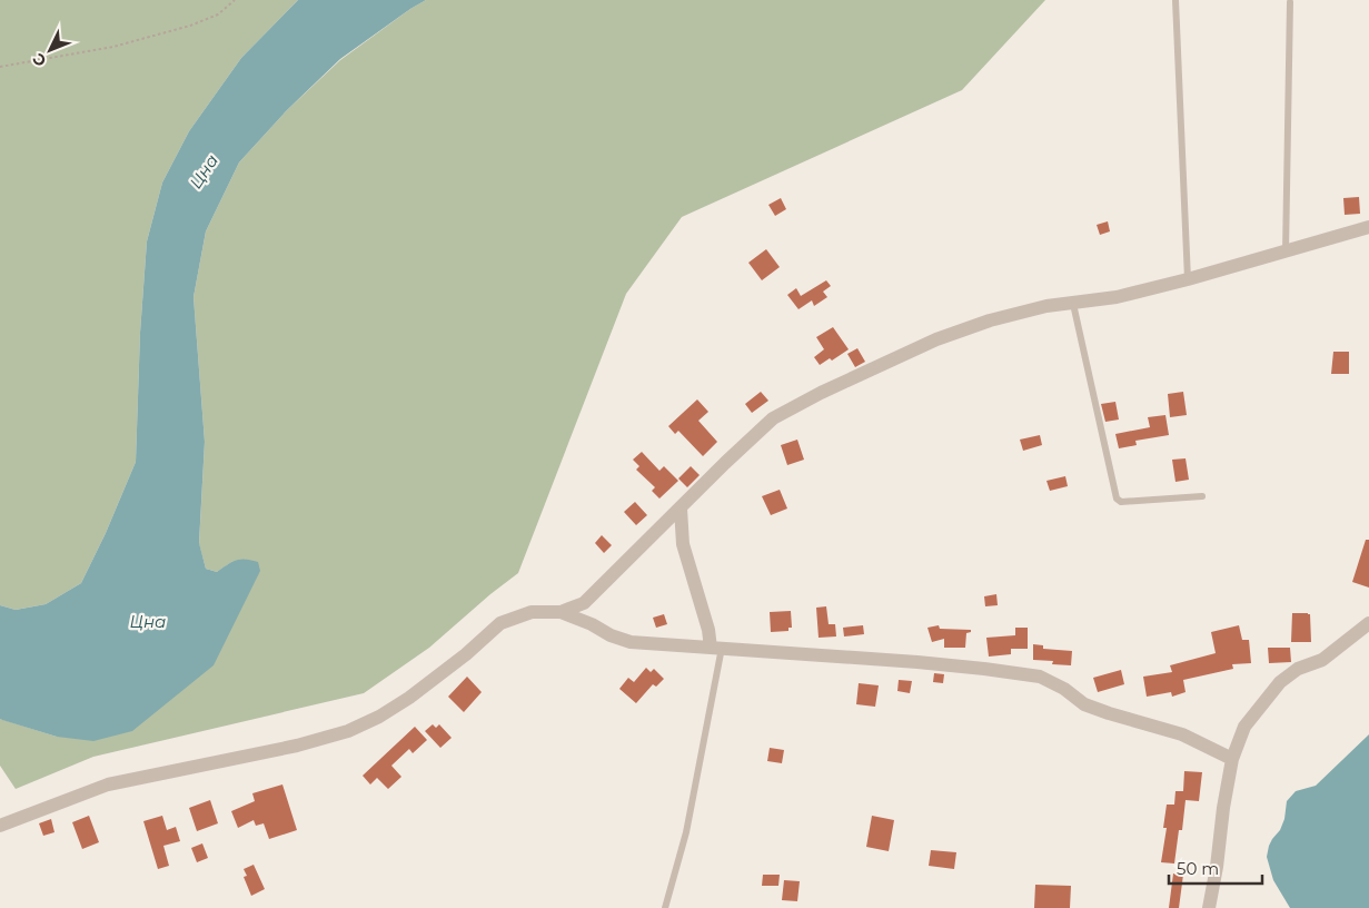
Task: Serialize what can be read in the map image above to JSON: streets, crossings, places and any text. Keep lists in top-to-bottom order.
{
  "water": ["Цна"],
  "scale_bar": "50 m",
  "north": "bottom left"
}
